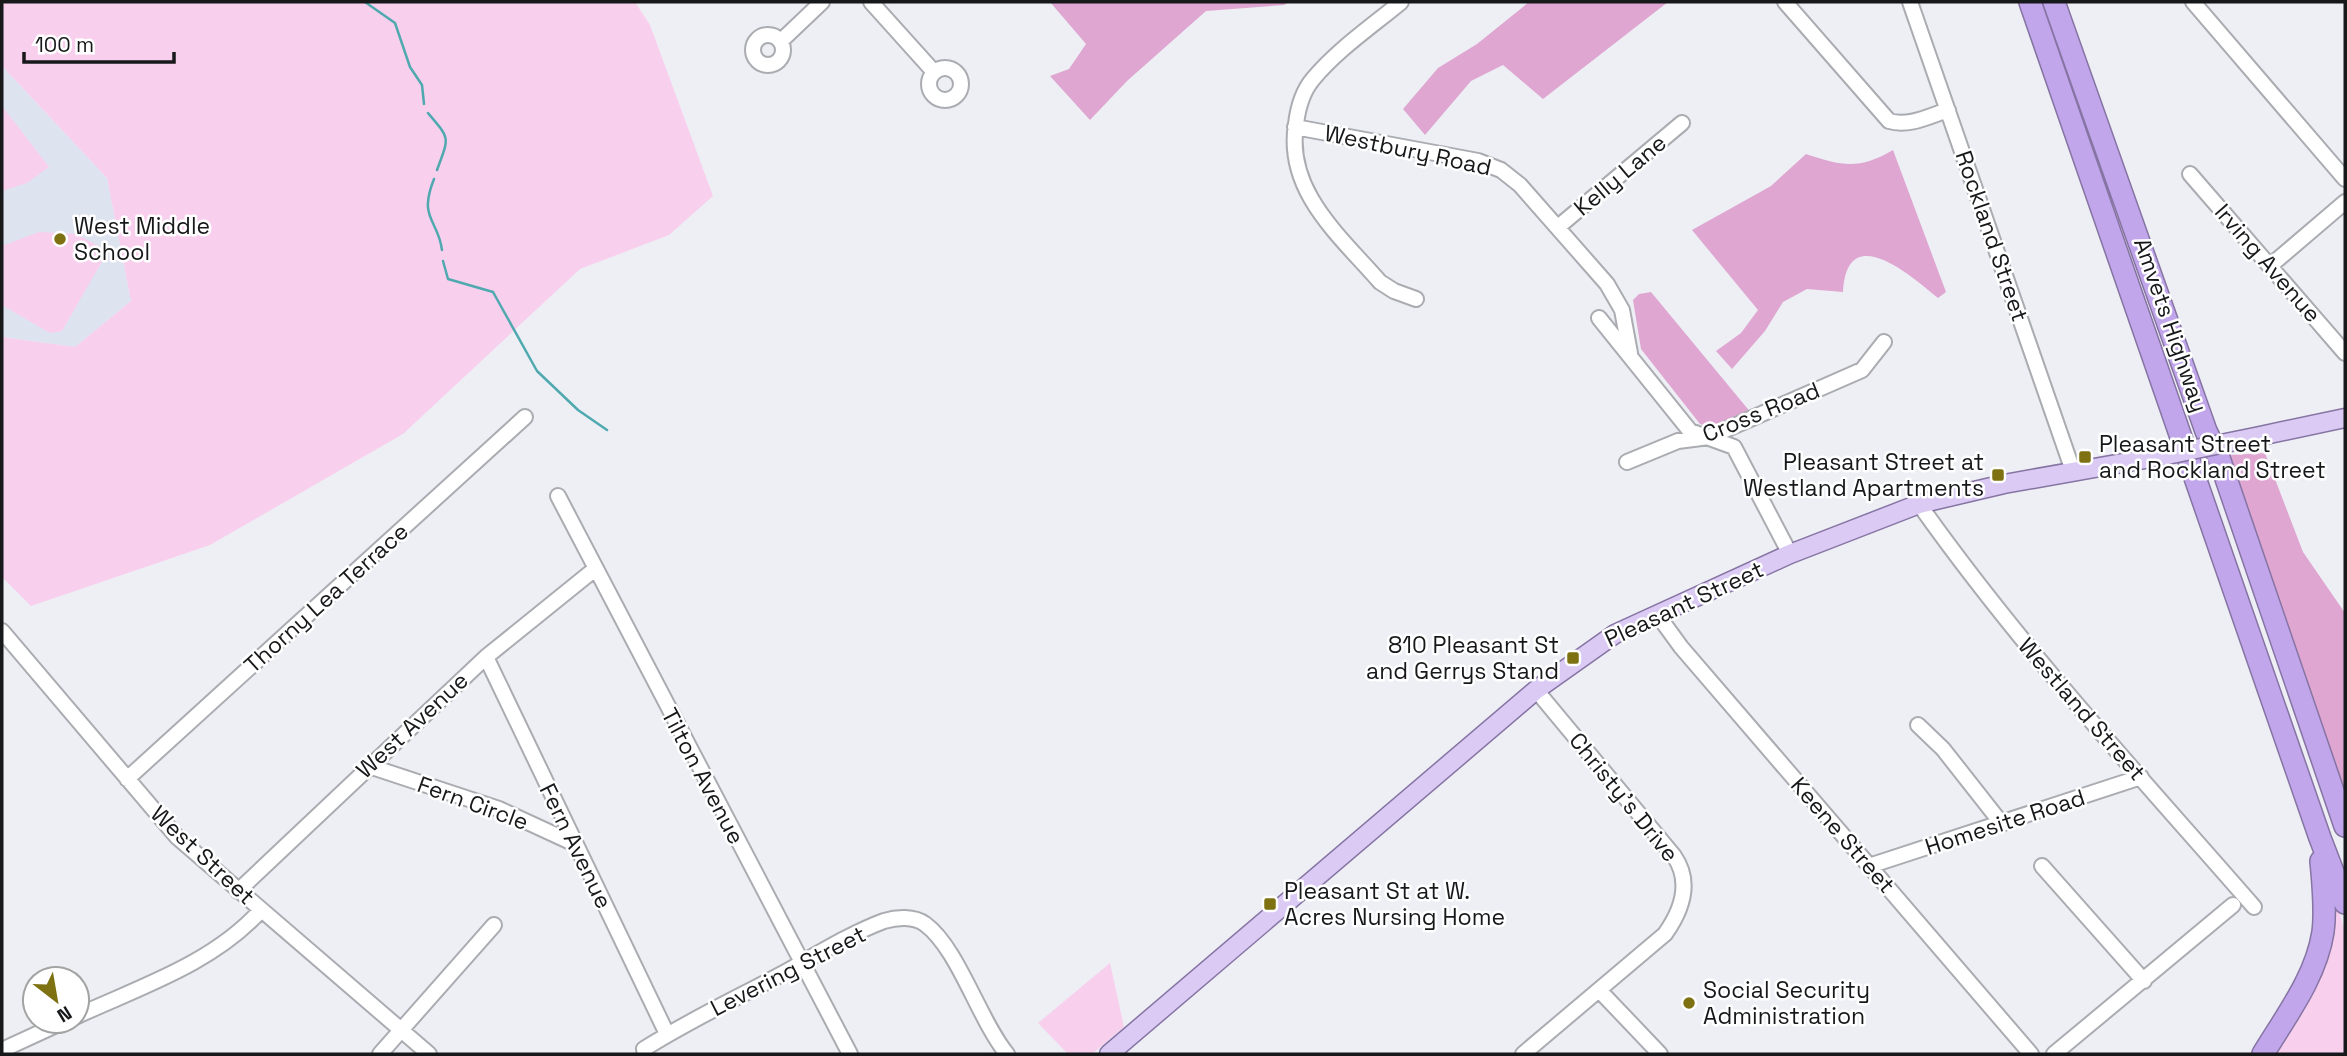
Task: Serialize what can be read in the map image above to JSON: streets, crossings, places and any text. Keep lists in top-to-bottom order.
{
  "streets": {
    "highway": ["Amvets Highway"],
    "main road": ["Pleasant Street"],
    "street": [
      "Westbury Road",
      "Kelly Lane",
      "Rockland Street",
      "Irving Avenue",
      "Cross Road",
      "Thorny Lea Terrace",
      "Westland Street",
      "West Avenue",
      "Tilton Avenue",
      "Christy's Drive",
      "Fern Circle",
      "Homesite Road",
      "Keene Street",
      "Fern Avenue",
      "West Street",
      "Levering Street"
    ]
  },
  "crossings": [
    ["Westbury Road", "Kelly Lane"],
    ["Rockland Street", "Pleasant Street"],
    ["Thorny Lea Terrace", "West Street"],
    ["Pleasant Street", "Westland Street"],
    ["Pleasant Street", "Christy's Drive"],
    ["Pleasant Street", "Keene Street"],
    ["Westland Street", "Homesite Road"],
    ["West Avenue", "Tilton Avenue"],
    ["West Avenue", "Fern Circle"],
    ["West Avenue", "Fern Avenue"],
    ["West Avenue", "West Street"],
    ["Tilton Avenue", "Levering Street"],
    ["Fern Circle", "Fern Avenue"],
    ["Homesite Road", "Keene Street"],
    ["Fern Avenue", "Levering Street"]
  ],
  "places": {
    "other": ["West Middle School", "Social Security Administration"],
    "transit": [
      "Pleasant Street and Rockland Street",
      "Pleasant Street at Westland Apartments",
      "810 Pleasant St and Gerrys Stand",
      "Pleasant St at W. Acres Nursing Home"
    ]
  },
  "scale_bar": "100 m",
  "north": "bottom right"
}
